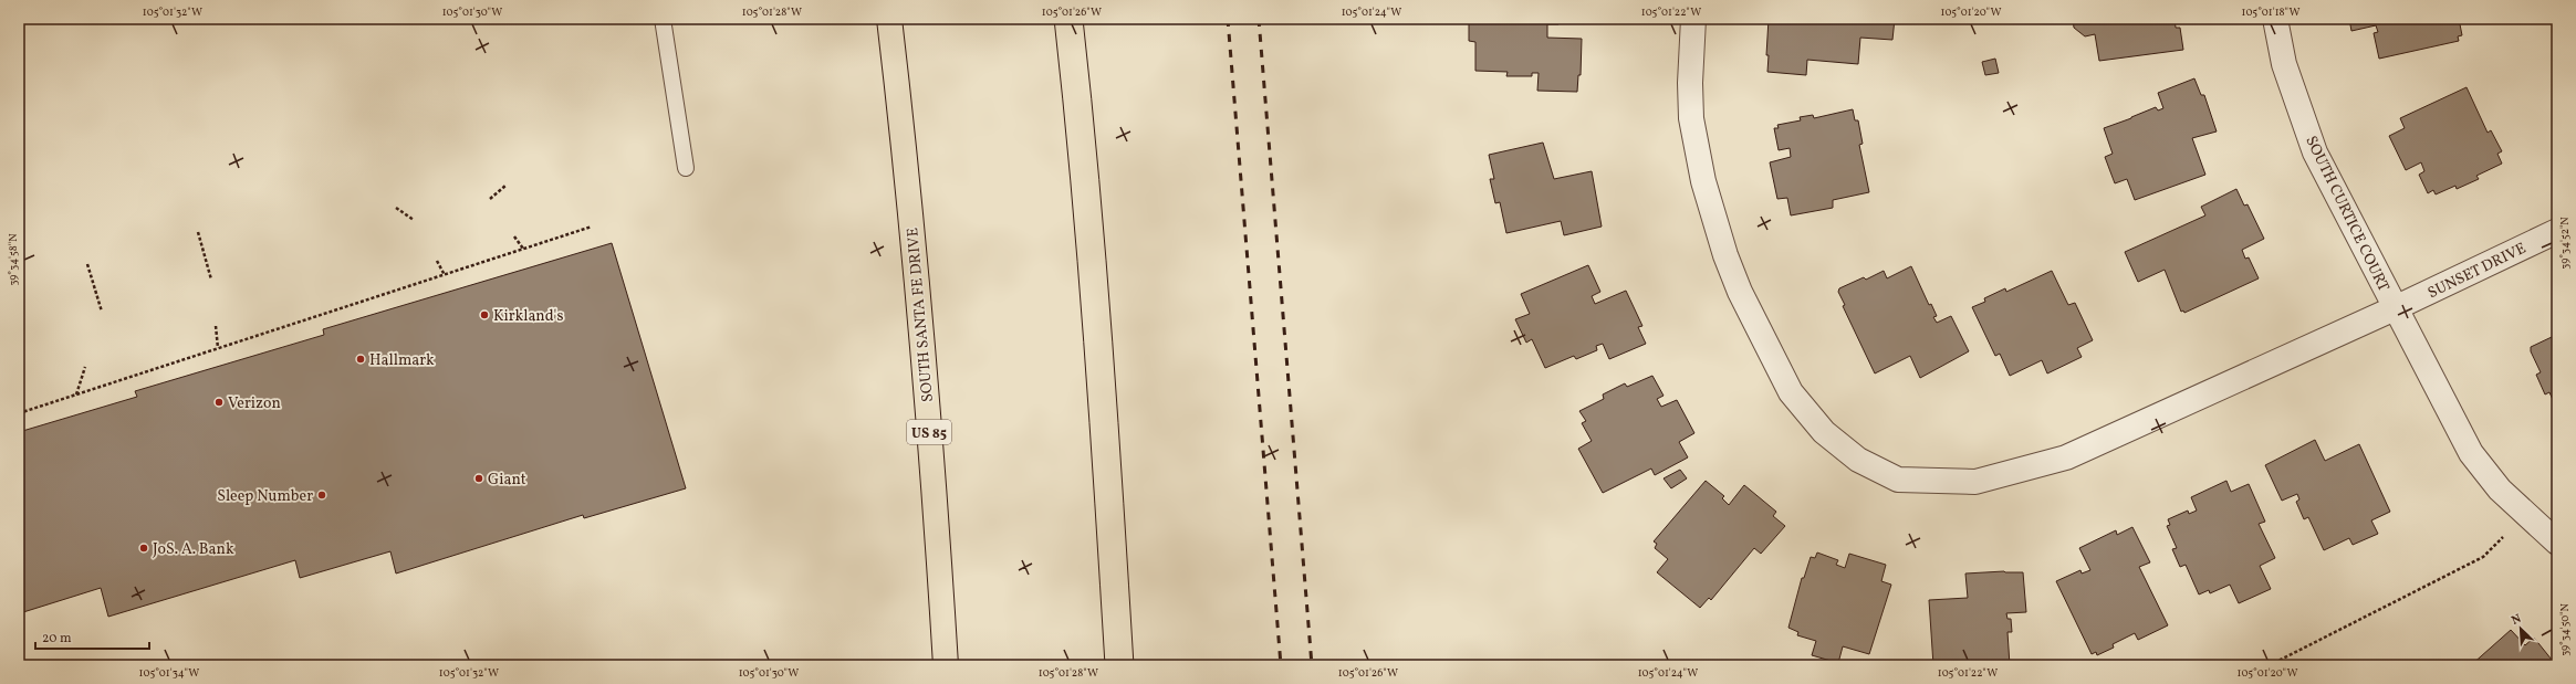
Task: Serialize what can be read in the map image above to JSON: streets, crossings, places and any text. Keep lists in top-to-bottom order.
{
  "streets": {
    "highway": ["SOUTH SANTA FE DRIVE", "US 85"],
    "street": ["SOUTH CURTICE COURT", "SUNSET DRIVE"]
  },
  "crossings": [
    ["SOUTH CURTICE COURT", "SUNSET DRIVE"]
  ],
  "places": [
    "Kirkland's",
    "Hallmark",
    "Verizon",
    "Giant",
    "Sleep Number",
    "JoS. A. Bank"
  ],
  "scale_bar": "20 m",
  "north": "top left",
  "coordinates": [
    "105°01'32\"W",
    "105°01'30\"W",
    "105°01'28\"W",
    "105°01'26\"W",
    "105°01'24\"W",
    "105°01'22\"W",
    "105°01'20\"W",
    "105°01'18\"W",
    "39°34'52\"N",
    "39°34'58\"N",
    "39°34'50\"N",
    "105°01'34\"W"
  ]
}
